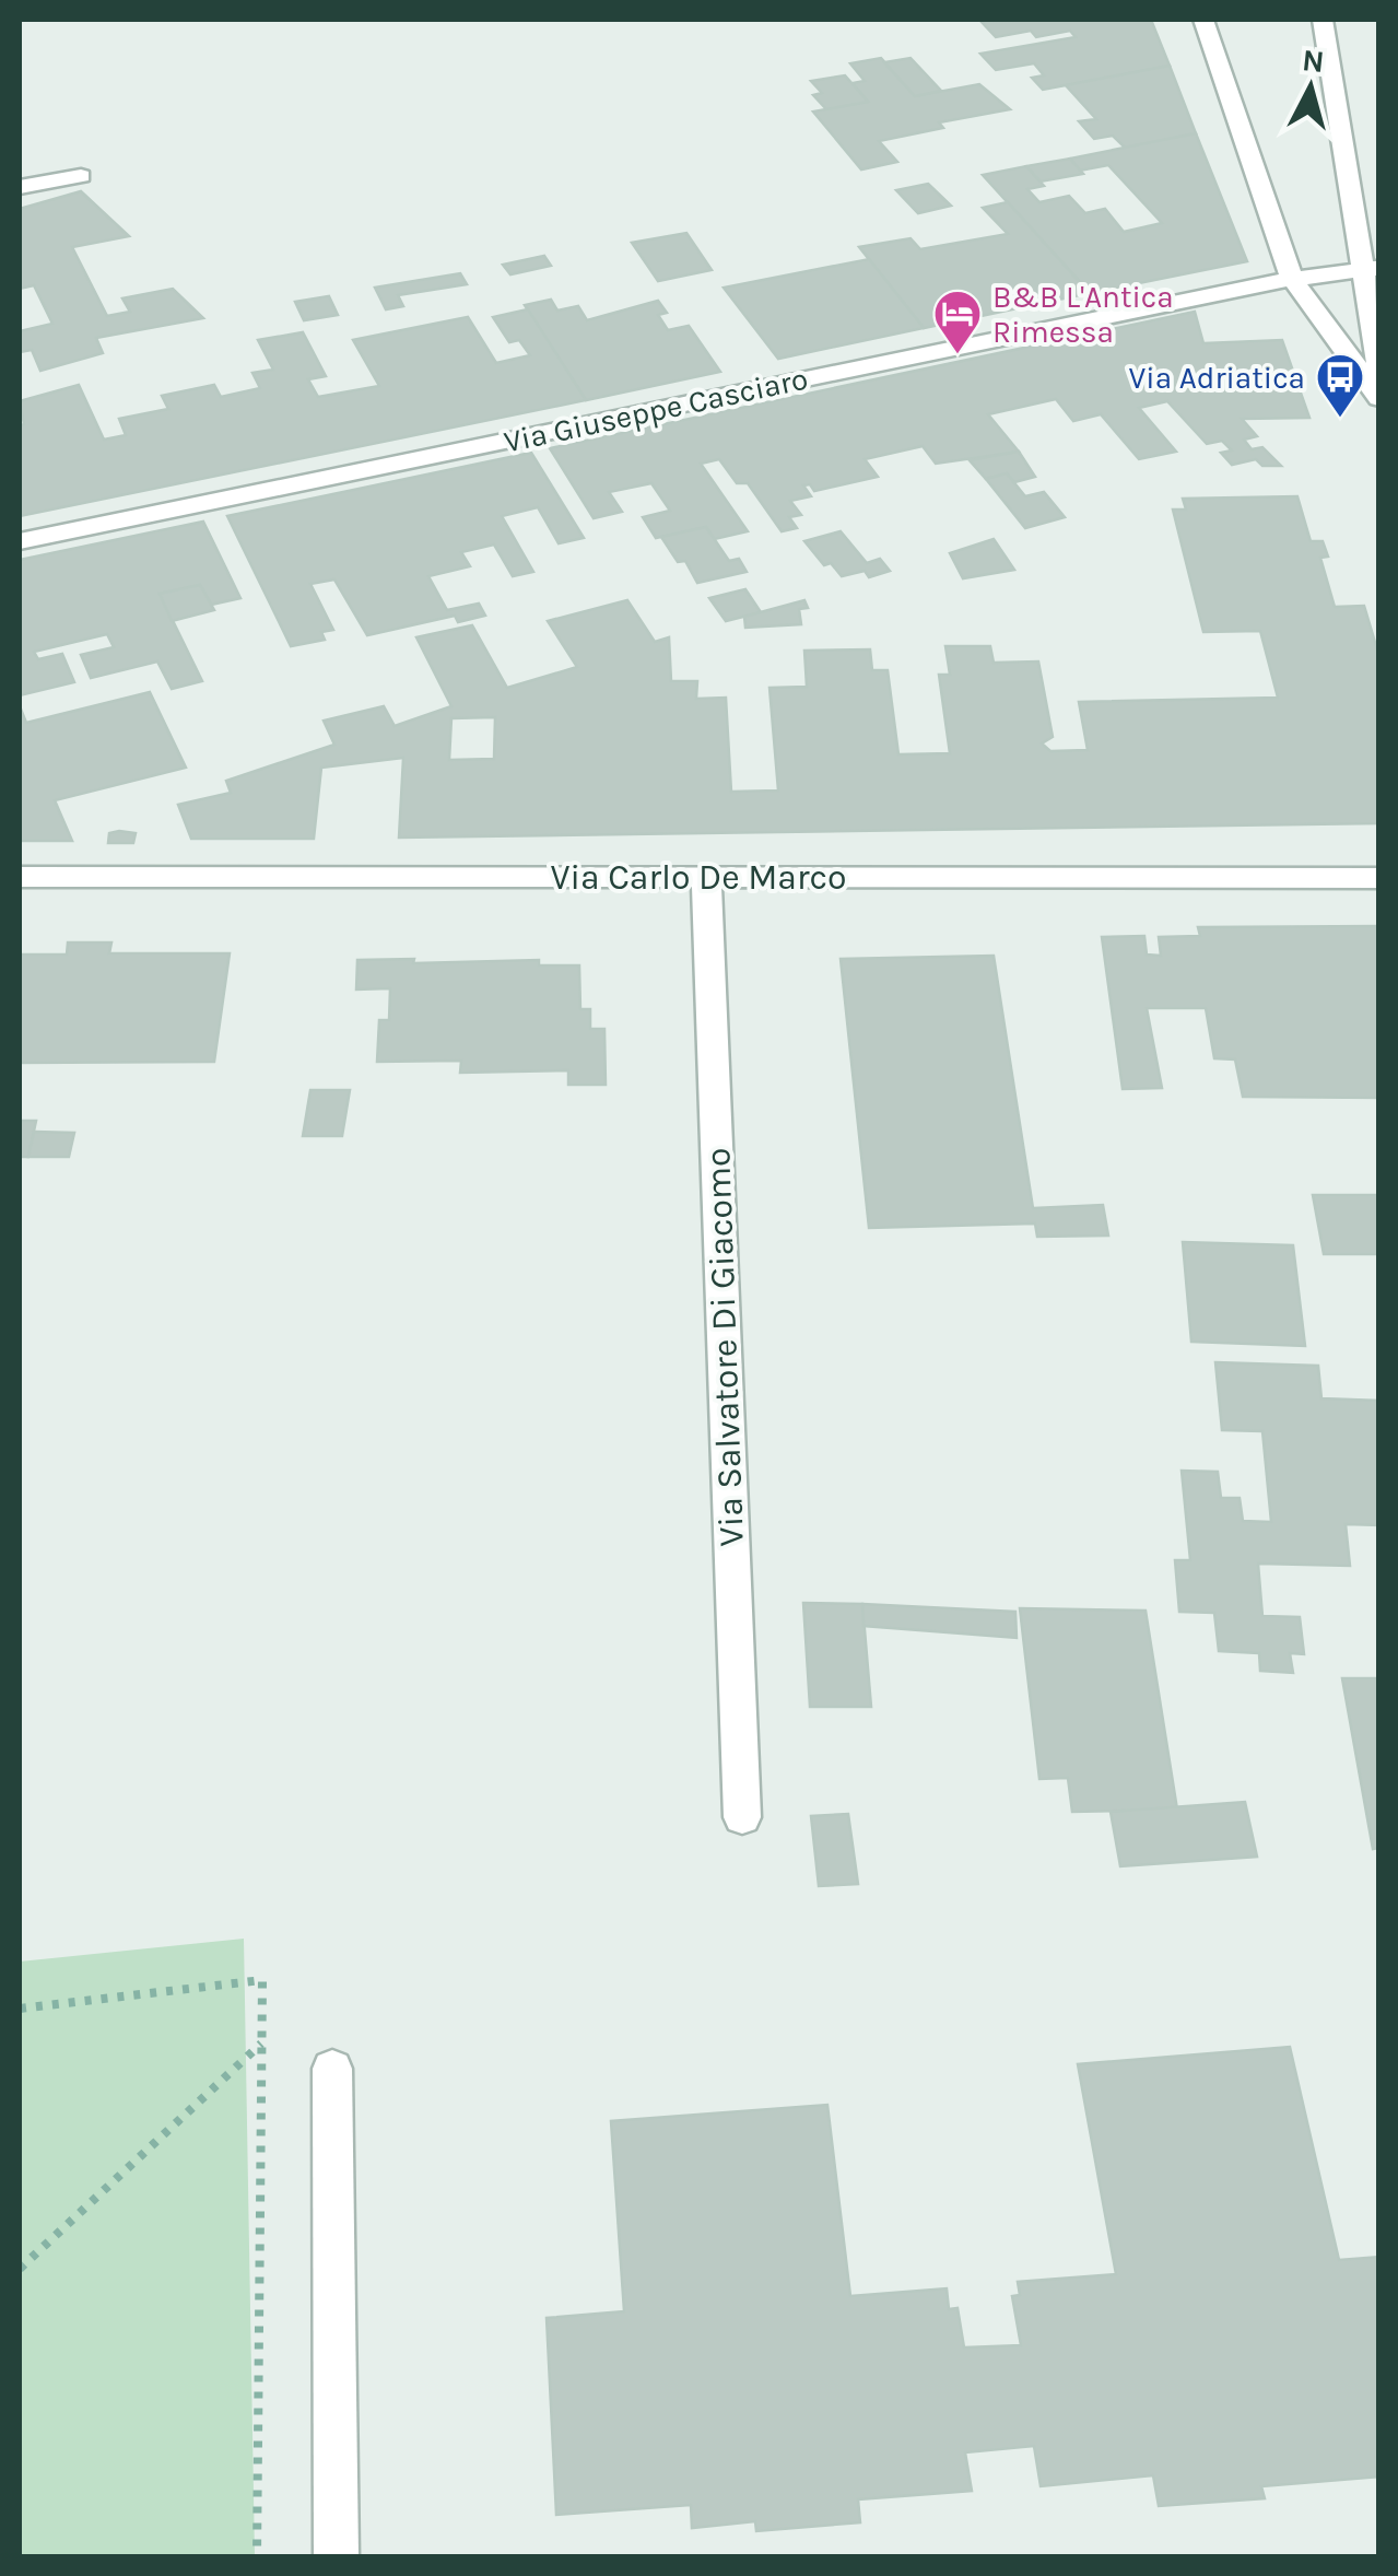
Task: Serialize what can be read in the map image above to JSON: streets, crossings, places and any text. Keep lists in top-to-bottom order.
{
  "streets": {
    "street": ["Via Giuseppe Casciaro", "Via Carlo De Marco", "Via Salvatore Di Giacomo"]
  },
  "crossings": [
    ["Via Carlo De Marco", "Via Salvatore Di Giacomo"]
  ],
  "places": {
    "hotel": ["B&B L'Antica Rimessa"],
    "bus stop": ["Via Adriatica"]
  },
  "north": "top"
}
